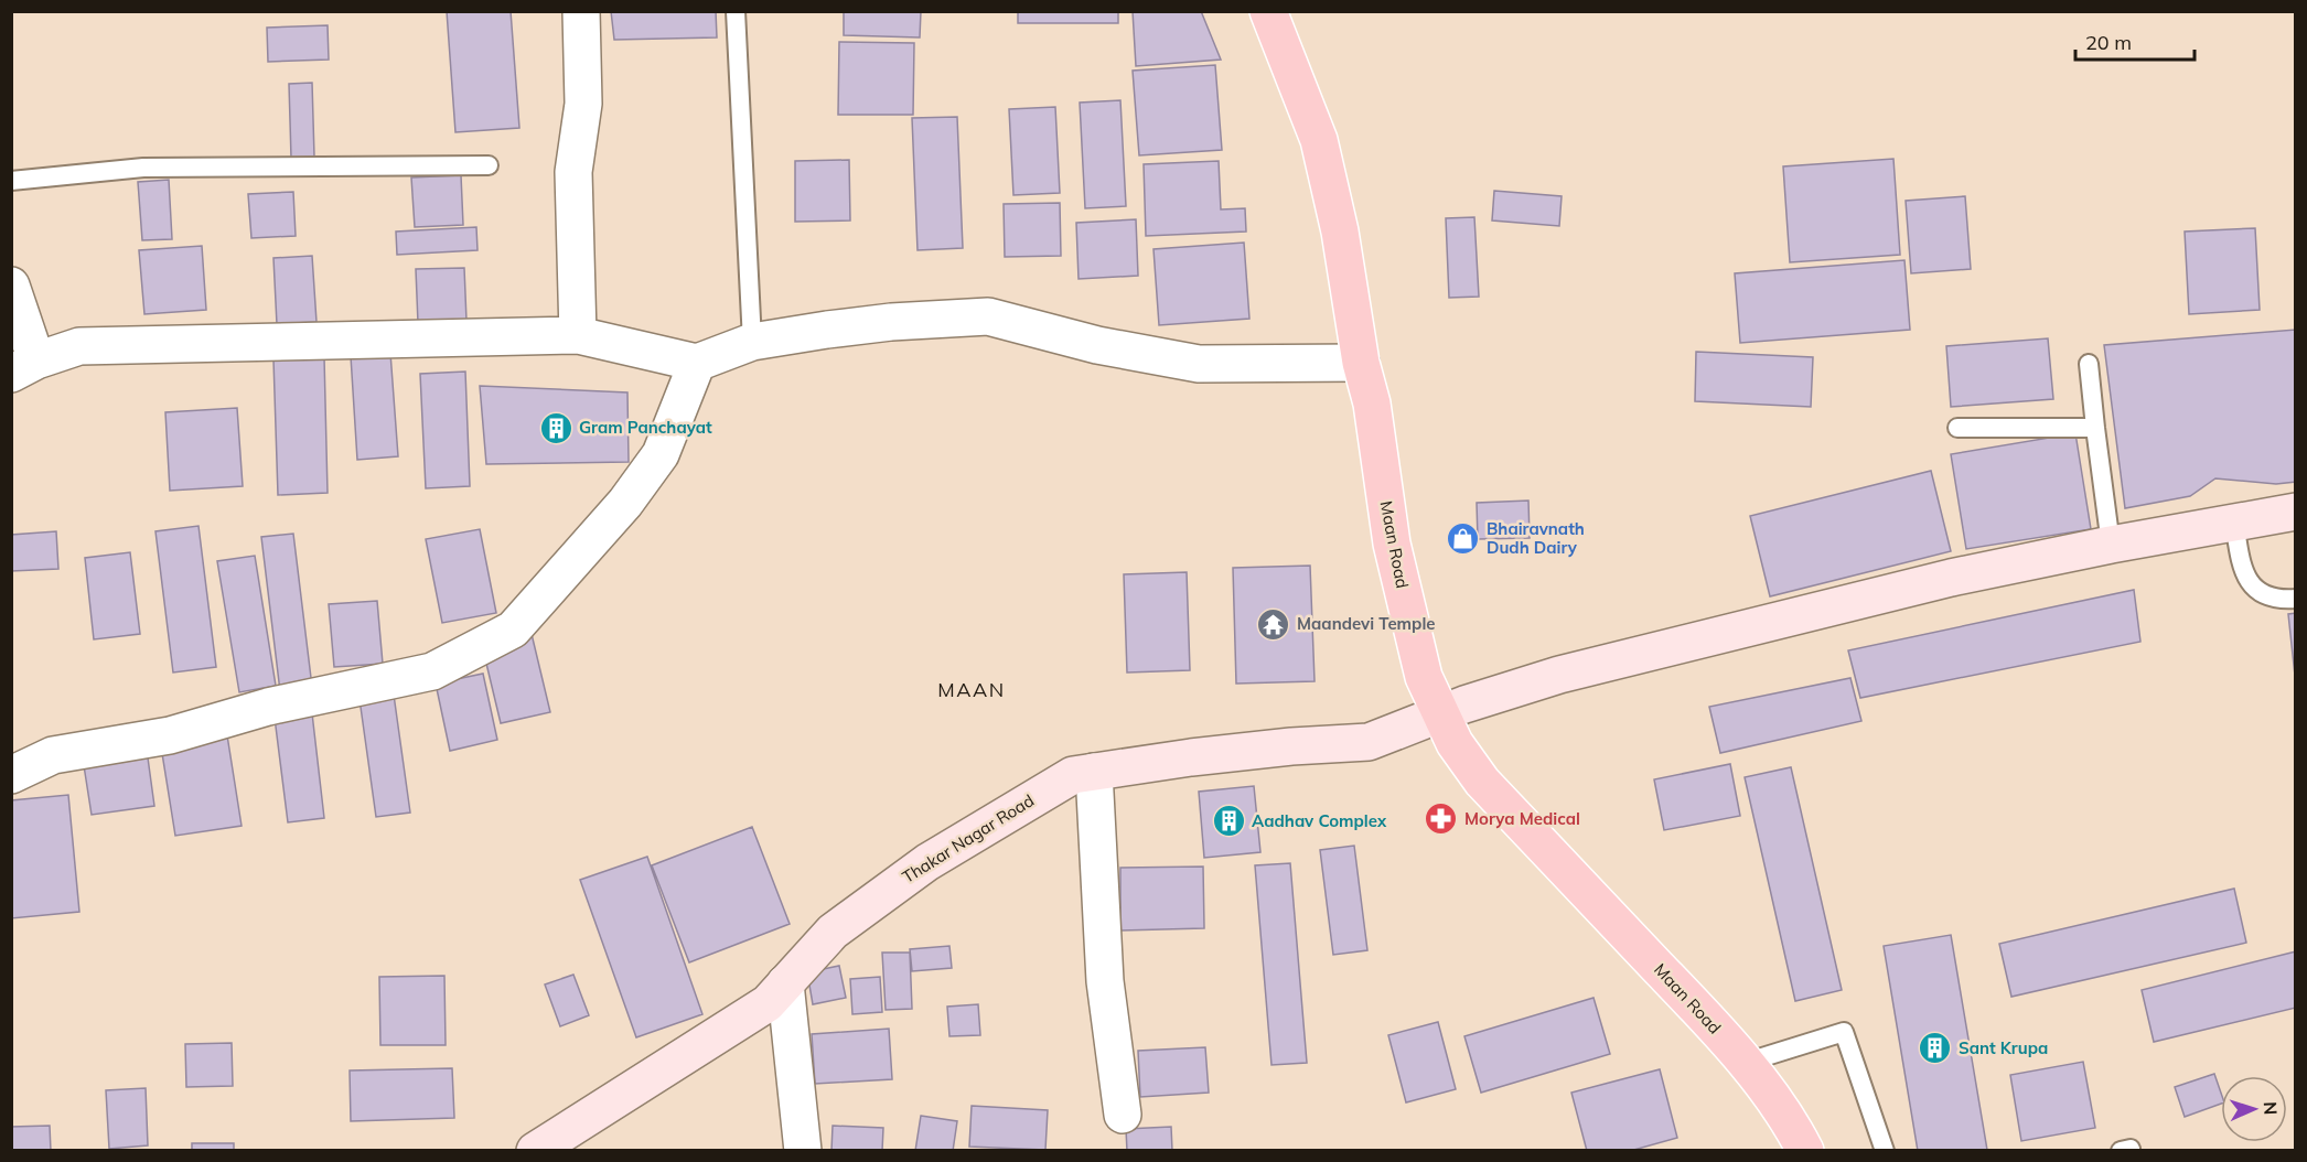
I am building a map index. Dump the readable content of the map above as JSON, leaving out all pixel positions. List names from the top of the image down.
{
  "streets": {
    "main road": ["Maan Road"],
    "street": ["Thakar Nagar Road"]
  },
  "crossings": [
    ["Maan Road", "Thakar Nagar Road"]
  ],
  "districts": ["MAAN"],
  "places": {
    "building": ["Gram Panchayat", "Aadhav Complex", "Sant Krupa"],
    "shop": ["Bhairavnath Dudh Dairy"],
    "temple": ["Maandevi Temple"],
    "pharmacy": ["Morya Medical"]
  },
  "scale_bar": "20 m",
  "north": "right"
}
